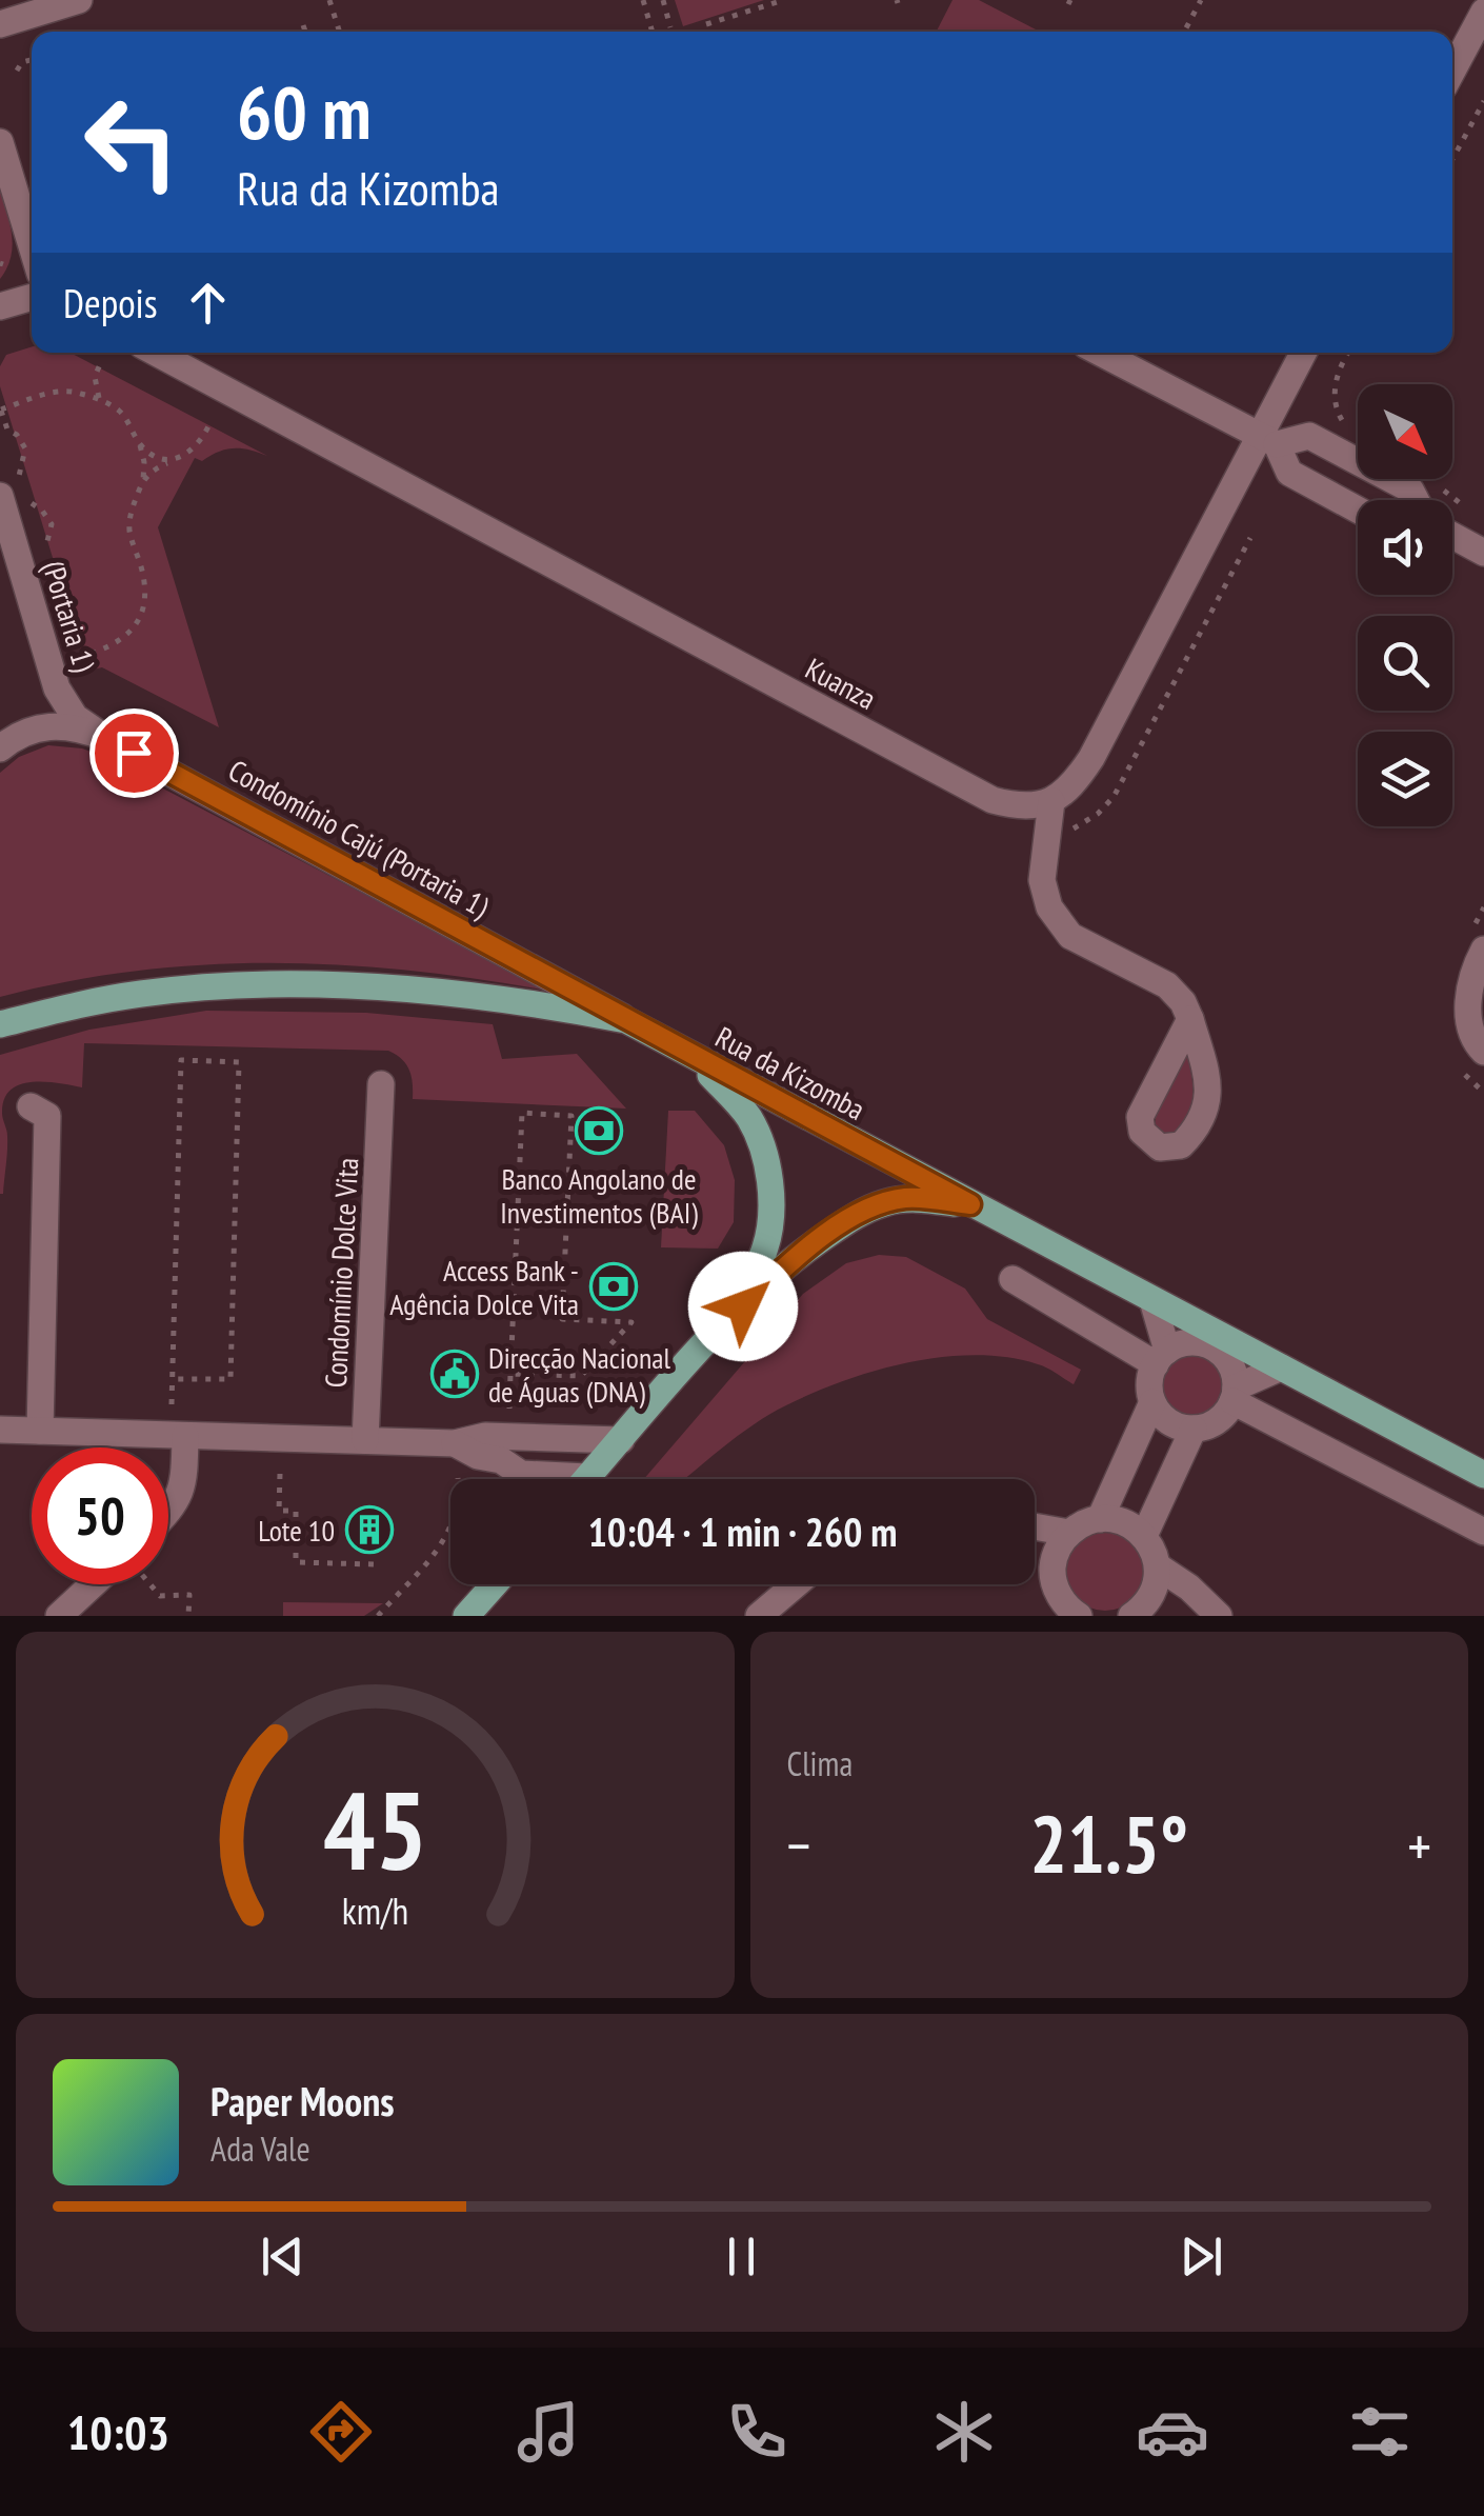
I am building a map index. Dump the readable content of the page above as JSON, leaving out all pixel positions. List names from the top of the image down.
{
  "streets": {
    "main road": ["Rua da Kizomba"],
    "street": [
      "(Portaria 1)",
      "Kuanza",
      "Condomínio Cajú (Portaria 1)",
      "Condomínio Dolce Vita"
    ]
  },
  "crossings": [
    ["(Portaria 1)", "Condomínio Cajú (Portaria 1)"],
    ["Condomínio Cajú (Portaria 1)", "Rua da Kizomba"]
  ],
  "places": {
    "bank": ["Banco Angolano de Investimentos (BAI)", "Access Bank - Agência Dolce Vita"],
    "public building": ["Direcção Nacional de Águas (DNA)"],
    "building": ["Lote 10"]
  },
  "north": "bottom right",
  "page": {
    "turn": ["60 m", "Rua da Kizomba"],
    "then": "Depois",
    "limit": "50",
    "trip": "10:04 · 1 min · 260 m",
    "tile": "Clima",
    "heat": ["−", "21.5°", "+"],
    "song": ["Paper Moons", "Ada Vale"],
    "tabs": "10:03",
    "gauge": ["45", "km/h"]
  }
}
